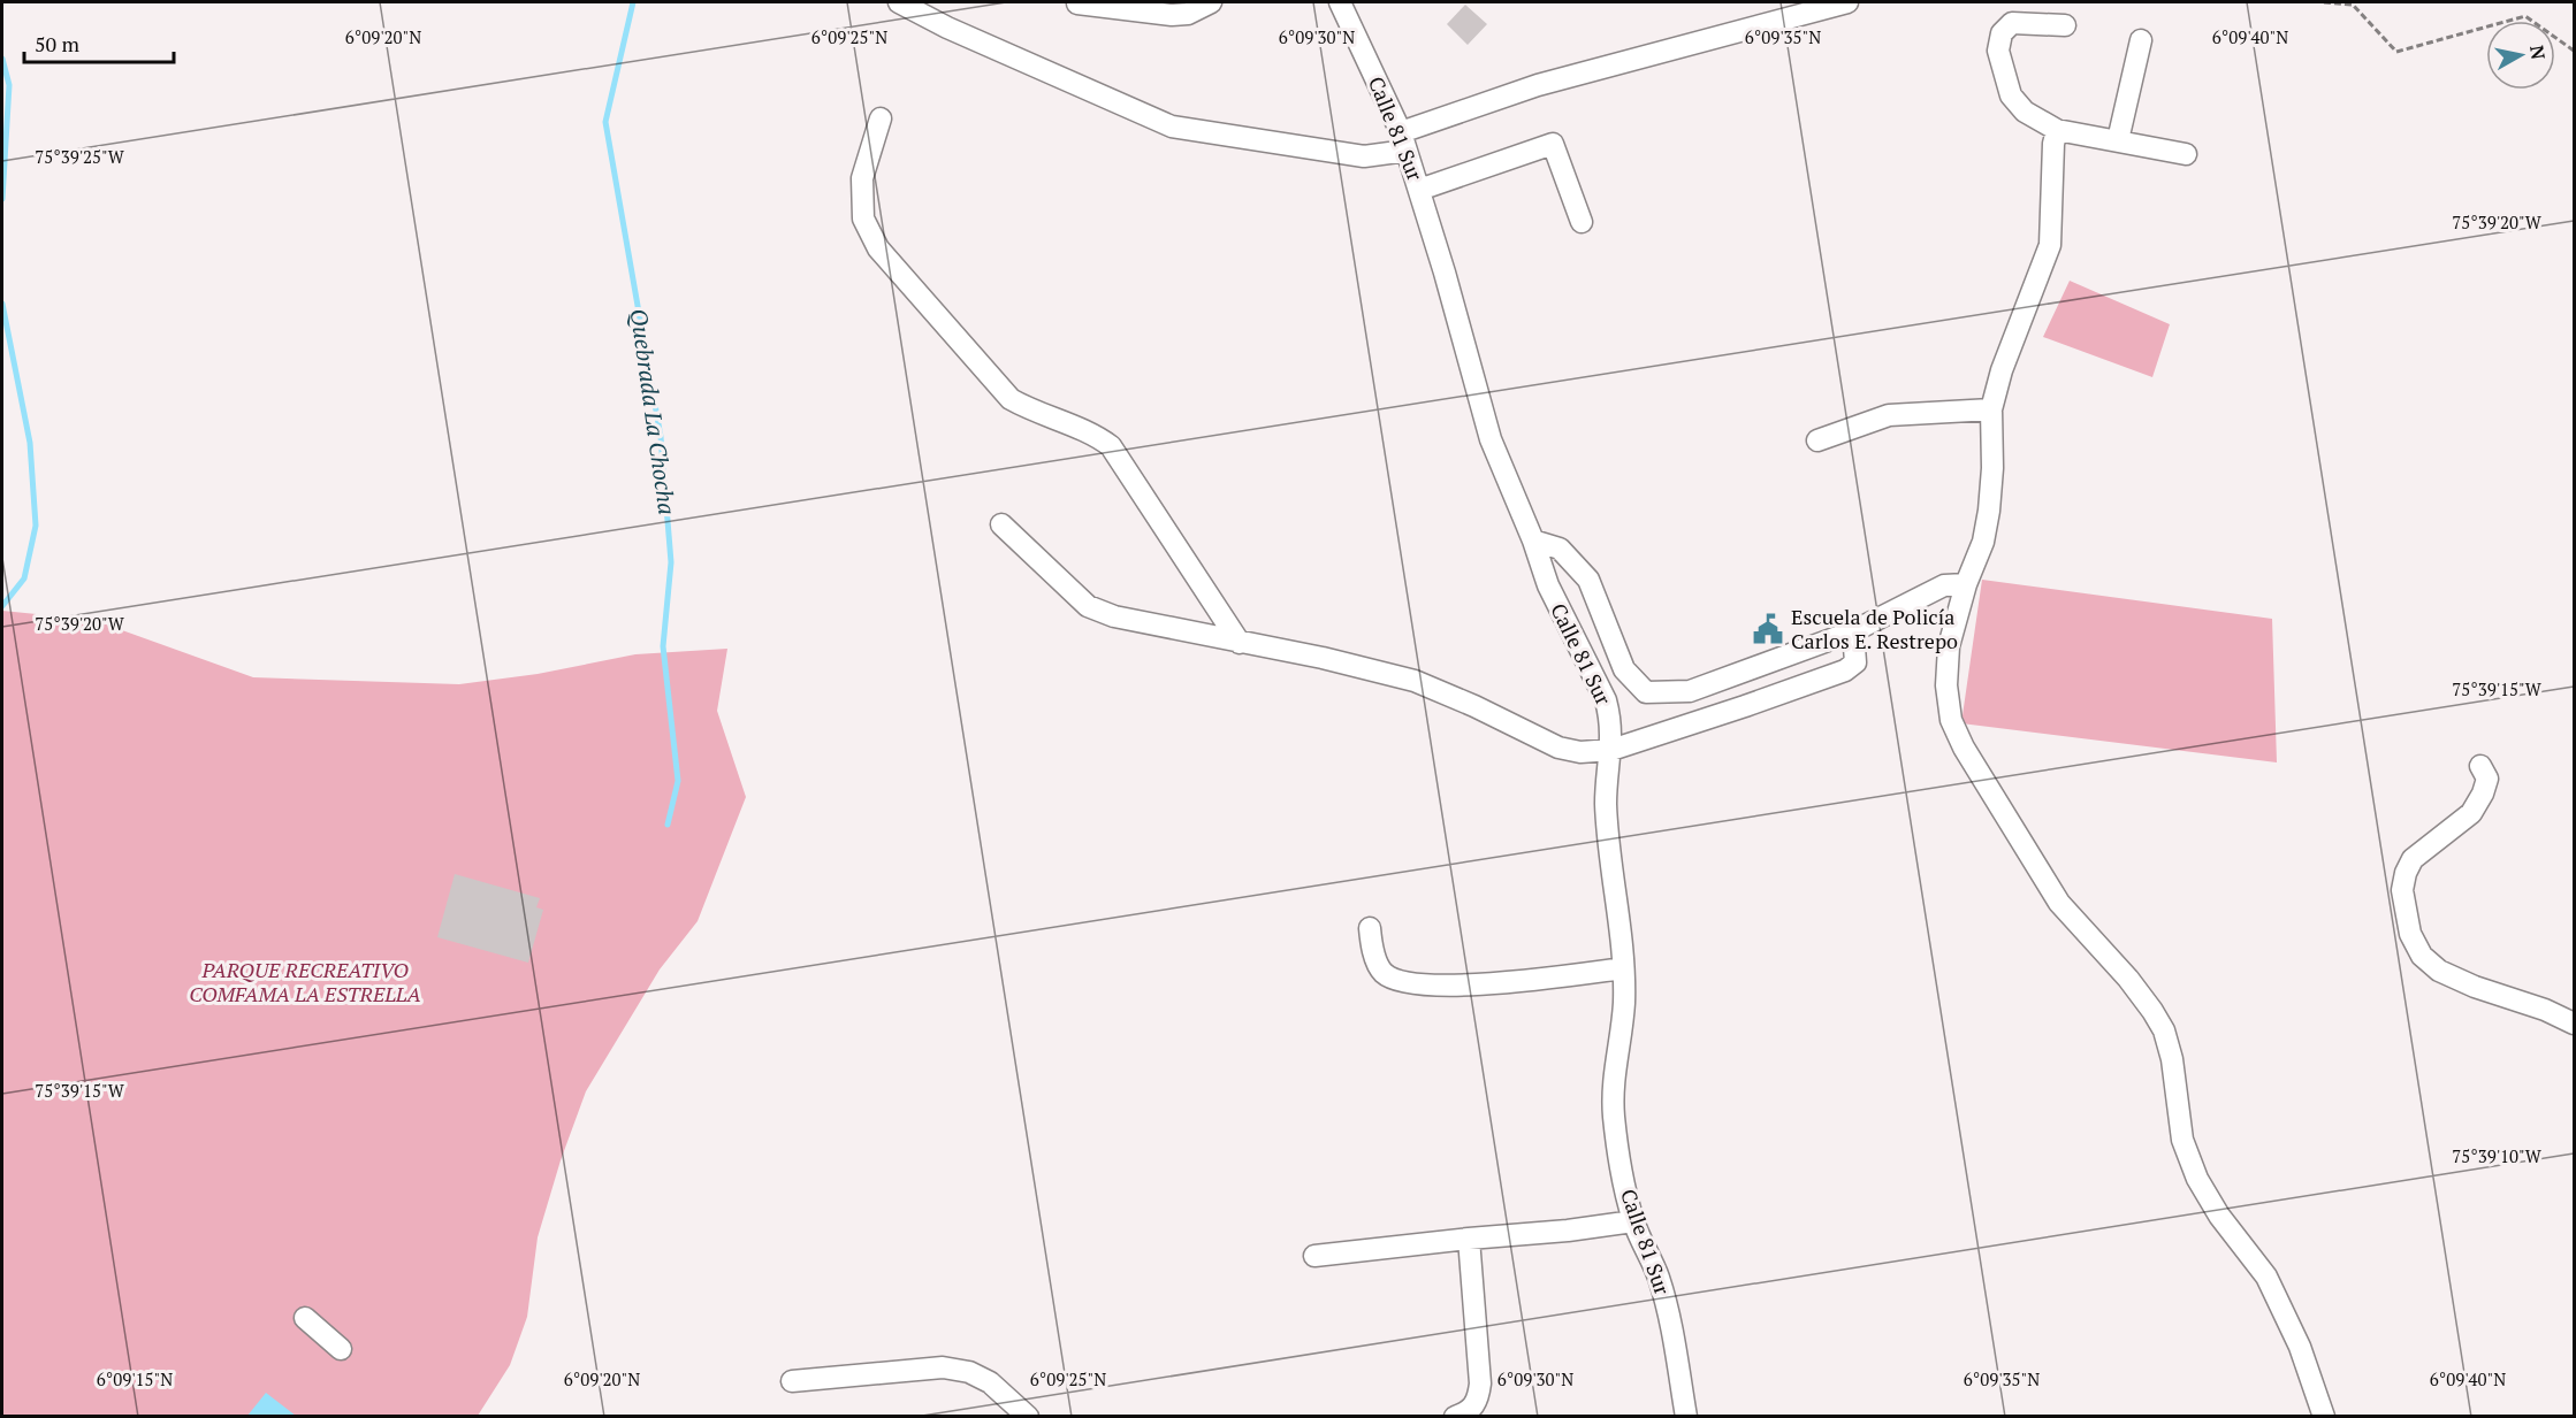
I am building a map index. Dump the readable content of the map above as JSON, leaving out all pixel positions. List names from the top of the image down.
{
  "streets": {
    "street": ["Calle 81 Sur"]
  },
  "water": ["Quebrada La Chocha"],
  "parks": ["PARQUE RECREATIVO COMFAMA LA ESTRELLA"],
  "places": {
    "public building": ["Escuela de Policía Carlos E. Restrepo"]
  },
  "scale_bar": "50 m",
  "north": "right",
  "coordinates": [
    "6°09'20\"N",
    "6°09'25\"N",
    "6°09'30\"N",
    "6°09'35\"N",
    "6°09'40\"N",
    "75°39'25\"W",
    "75°39'20\"W",
    "75°39'15\"W",
    "75°39'10\"W",
    "6°09'15\"N"
  ]
}
